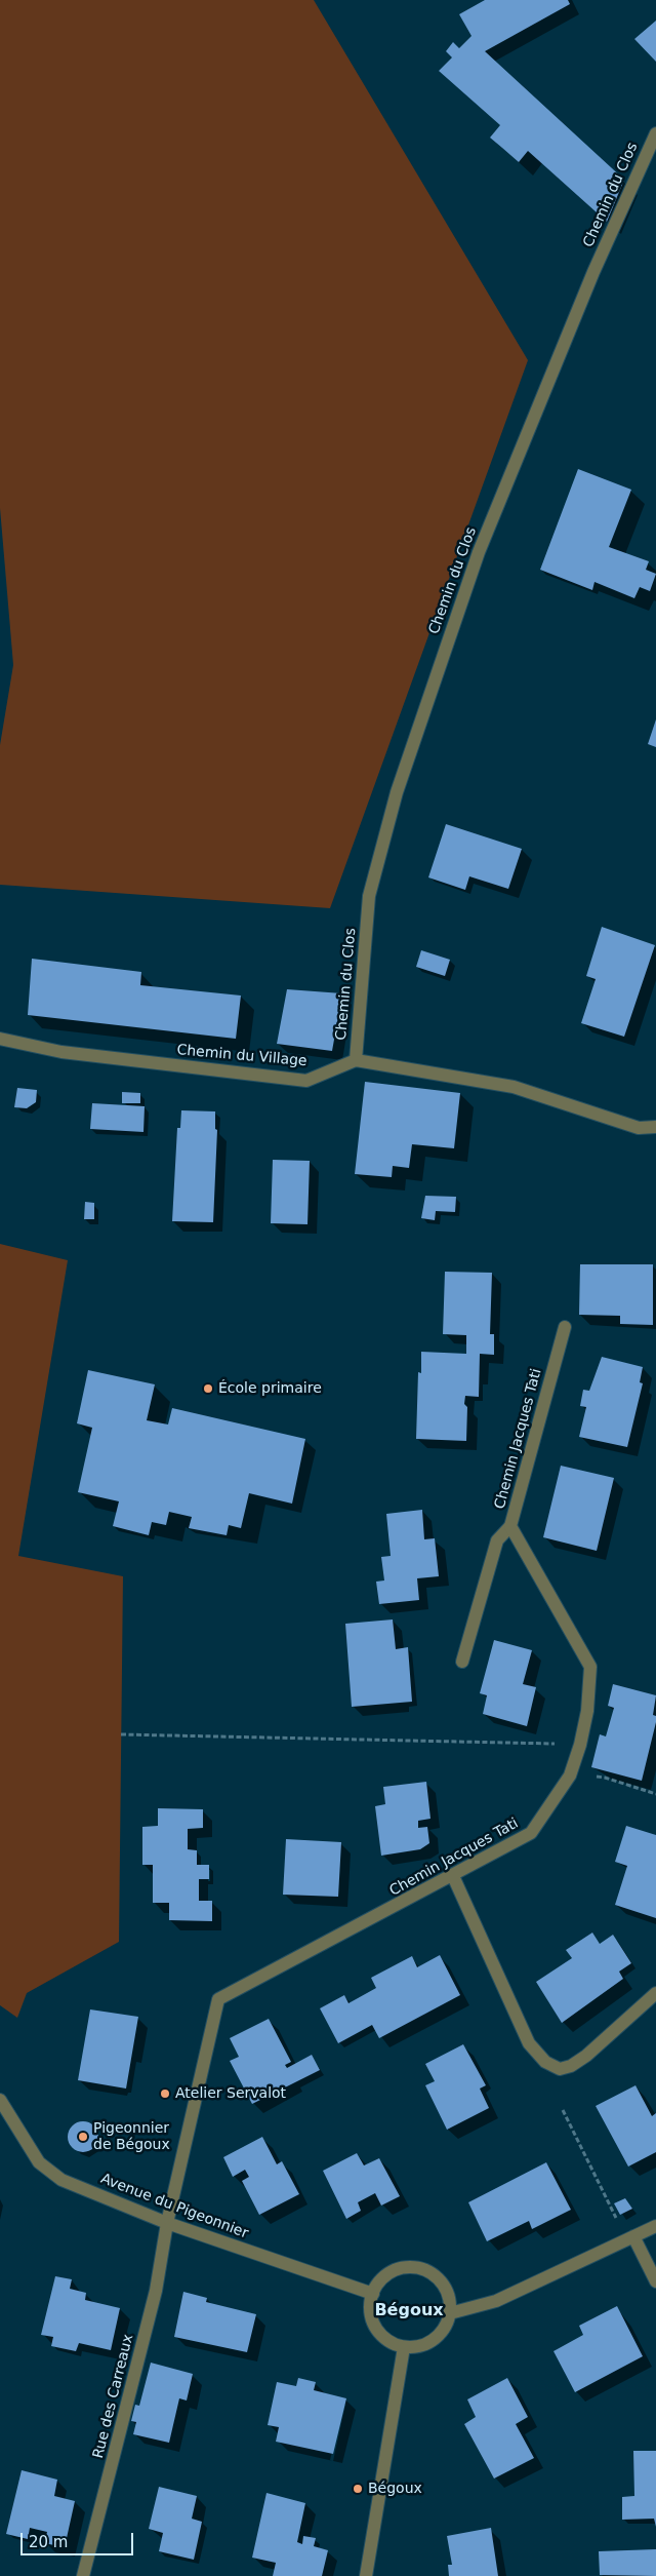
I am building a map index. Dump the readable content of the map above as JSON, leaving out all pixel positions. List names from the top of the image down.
{
  "streets": {
    "street": [
      "Chemin du Clos",
      "Chemin du Village",
      "Chemin Jacques Tati",
      "Avenue du Pigeonnier",
      "Rue des Carreaux"
    ]
  },
  "crossings": [
    ["Chemin du Clos", "Chemin du Village"],
    ["Chemin Jacques Tati", "Avenue du Pigeonnier"],
    ["Chemin Jacques Tati", "Rue des Carreaux"],
    ["Avenue du Pigeonnier", "Rue des Carreaux"]
  ],
  "districts": ["Bégoux"],
  "places": [
    "École primaire",
    "Atelier Servalot",
    "Pigeonnier de Bégoux",
    "Bégoux"
  ],
  "scale_bar": "20 m"
}
